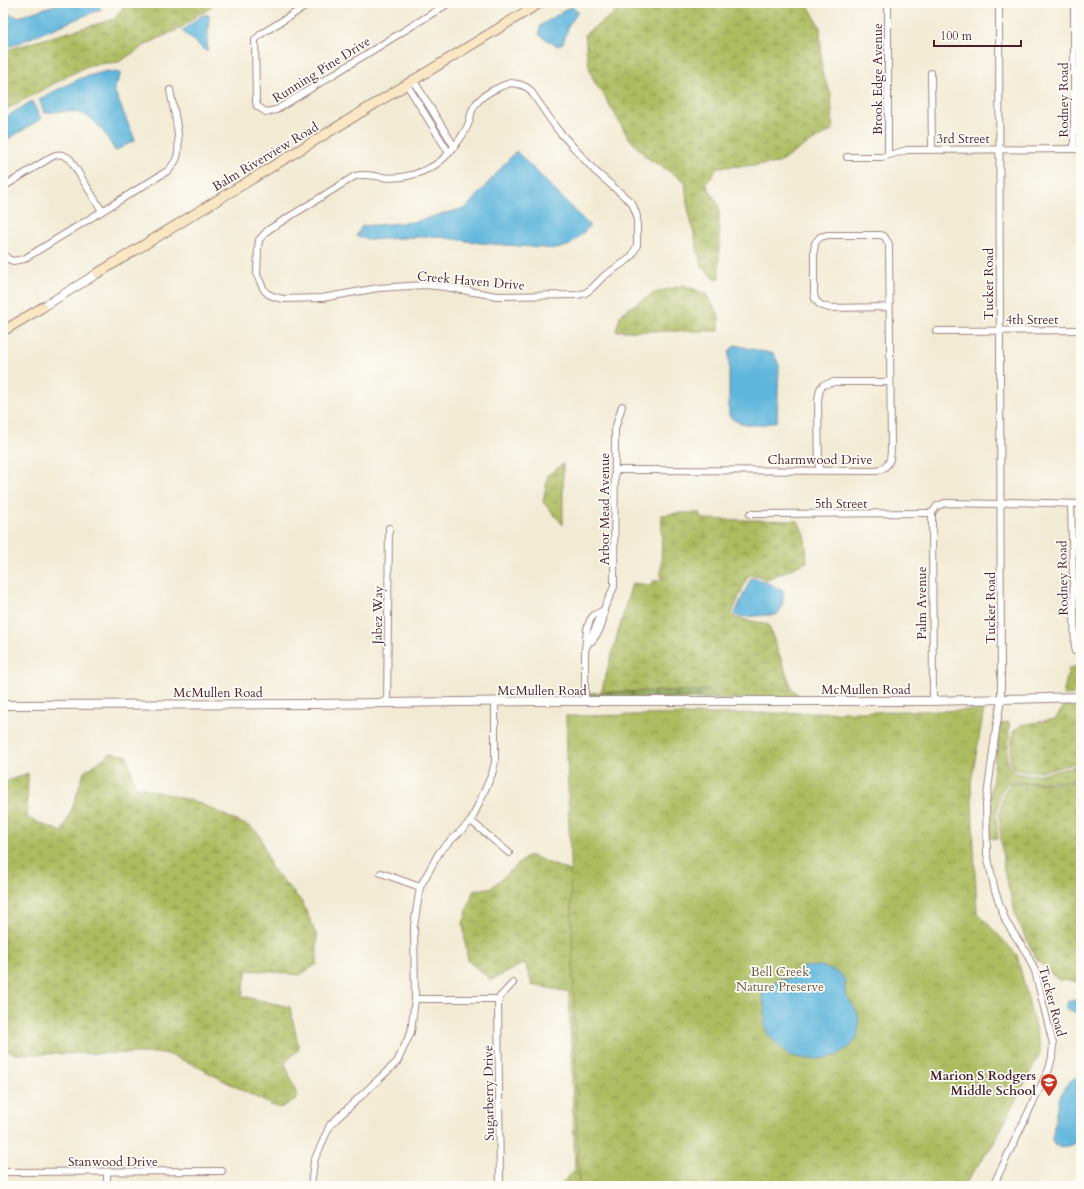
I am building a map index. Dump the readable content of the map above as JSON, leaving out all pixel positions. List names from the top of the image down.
{
  "streets": {
    "main road": ["Balm Riverview Road"],
    "street": [
      "Running Pine Drive",
      "Brook Edge Avenue",
      "Rodney Road",
      "3rd Street",
      "Creek Haven Drive",
      "Tucker Road",
      "4th Street",
      "Charmwood Drive",
      "5th Street",
      "Arbor Mead Avenue",
      "Palm Avenue",
      "Jabez Way",
      "McMullen Road",
      "Sugarberry Drive",
      "Stanwood Drive"
    ]
  },
  "crossings": [
    ["Brook Edge Avenue", "3rd Street"],
    ["Rodney Road", "3rd Street"],
    ["3rd Street", "Tucker Road"],
    ["Tucker Road", "4th Street"],
    ["Tucker Road", "McMullen Road"],
    ["Charmwood Drive", "Arbor Mead Avenue"],
    ["5th Street", "Palm Avenue"],
    ["Arbor Mead Avenue", "McMullen Road"],
    ["Palm Avenue", "McMullen Road"],
    ["Jabez Way", "McMullen Road"]
  ],
  "parks": ["Bell Creek Nature Preserve"],
  "places": {
    "school or university": ["Marion S Rodgers Middle School"]
  },
  "scale_bar": "100 m"
}
